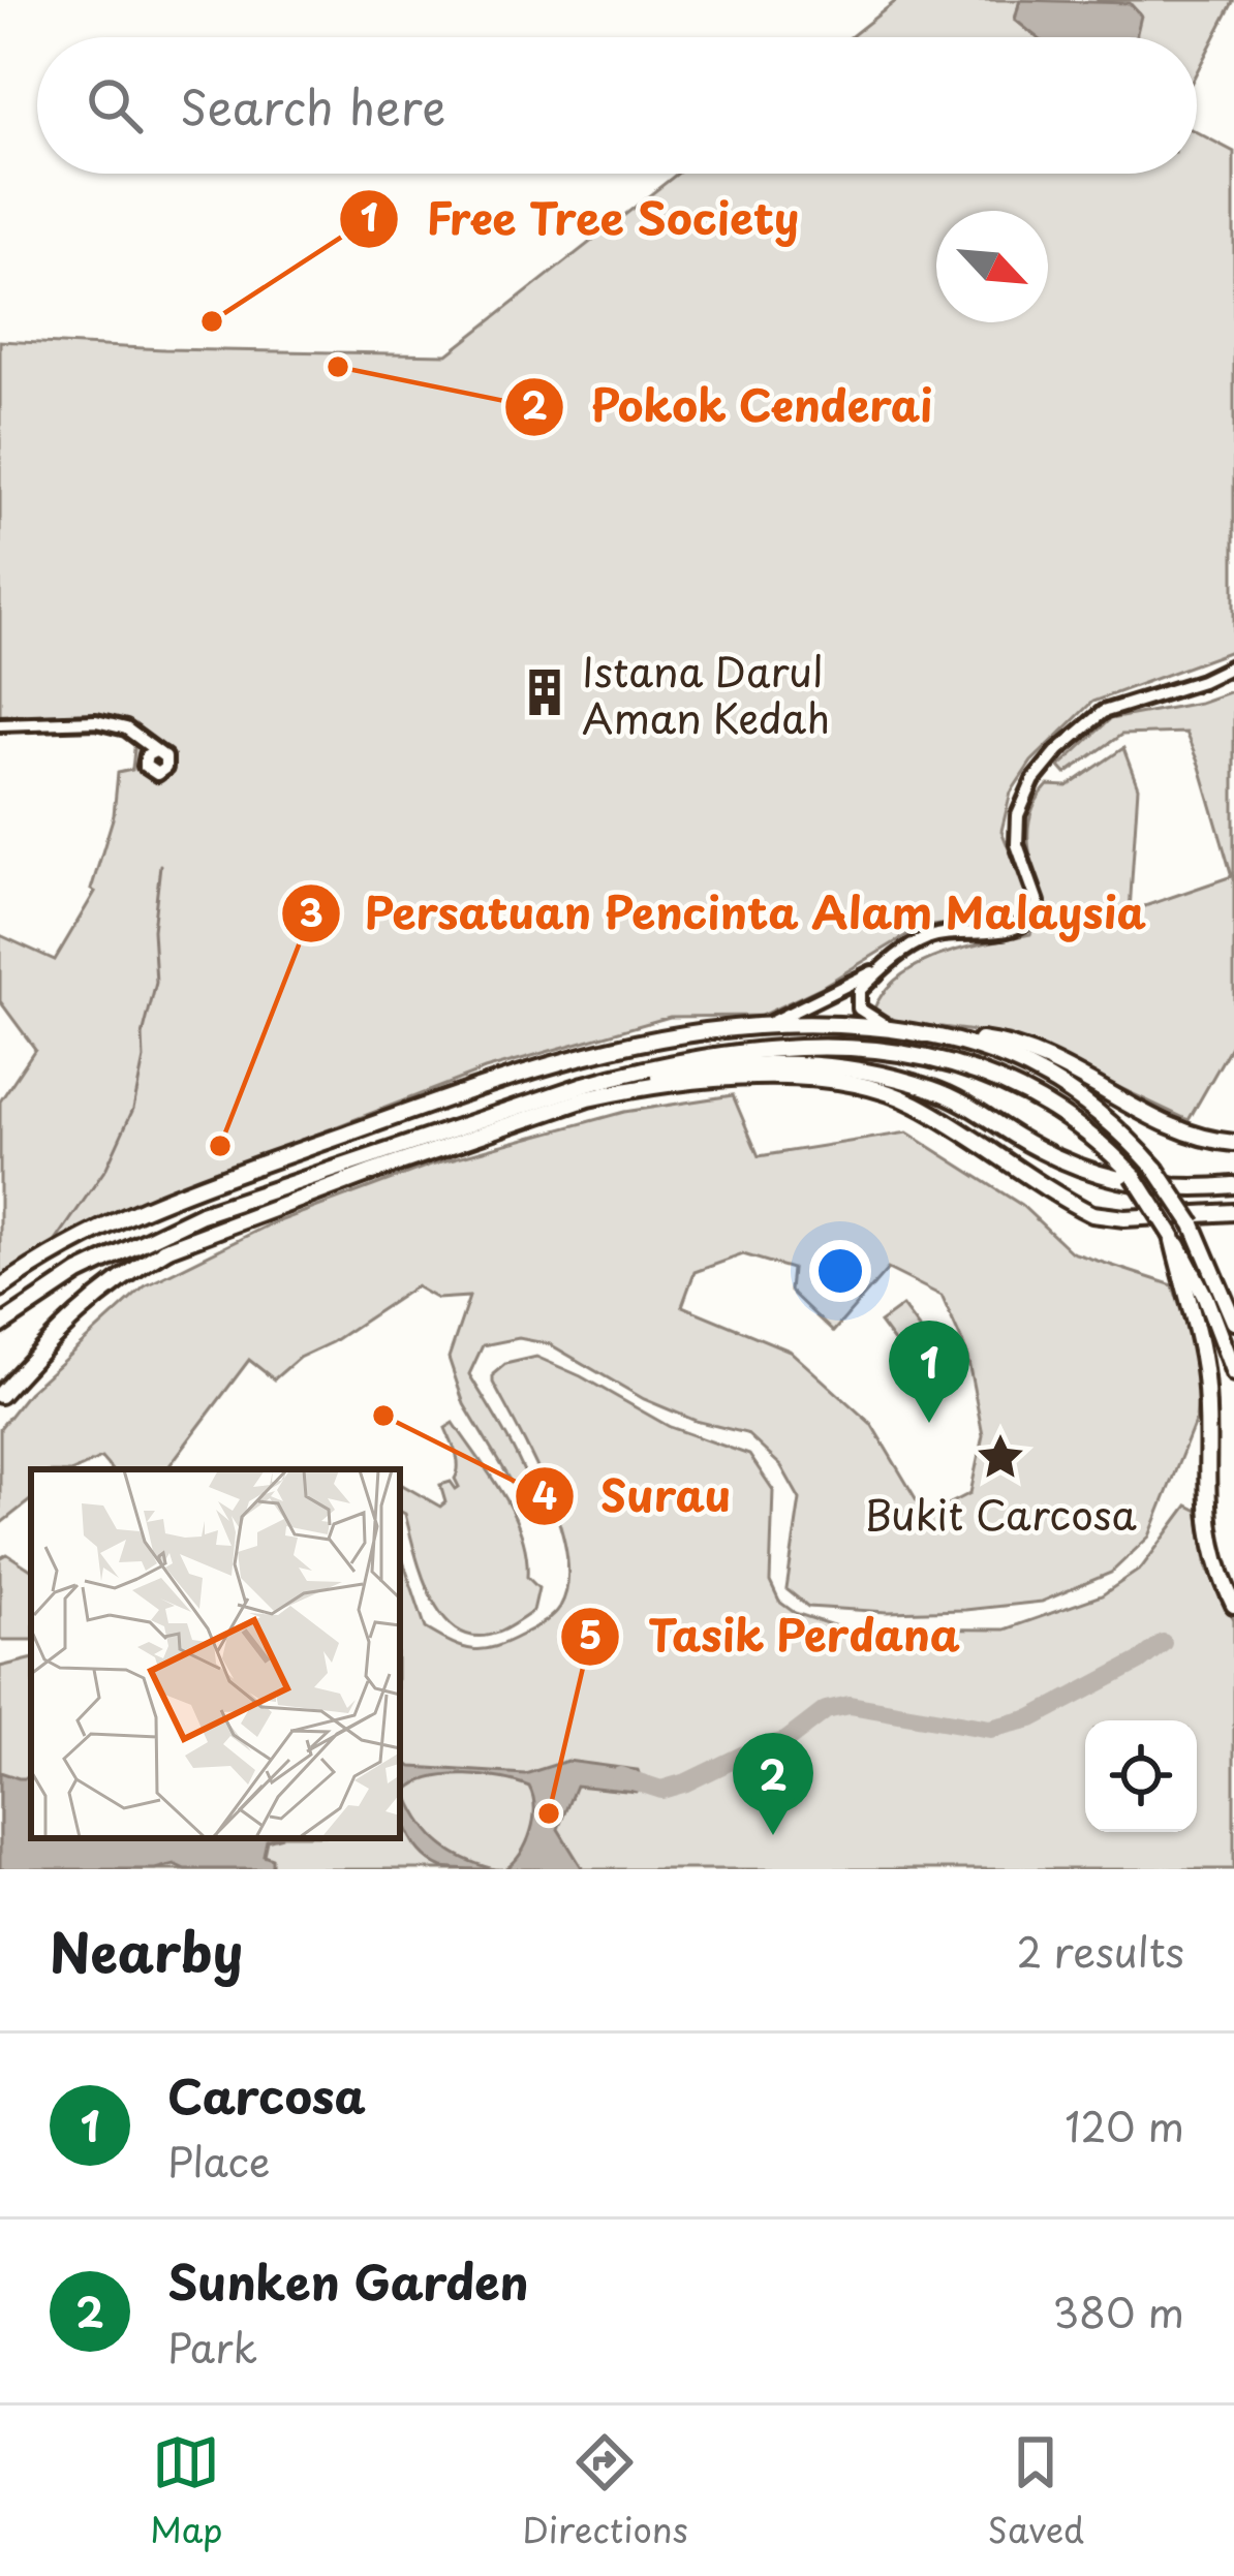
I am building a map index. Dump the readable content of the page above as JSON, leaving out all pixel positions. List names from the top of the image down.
{
  "places": {
    "other": [
      "Free Tree Society",
      "Pokok Cenderai",
      "Persatuan Pencinta Alam Malaysia",
      "Surau",
      "Tasik Perdana"
    ],
    "building": ["Istana Darul Aman Kedah"],
    "place": ["Bukit Carcosa"]
  },
  "north": "bottom right",
  "page": {
    "search": "Search here",
    "pins": ["1", "2"],
    "heading": ["Nearby", "2 results"],
    "list": [
      {
        "mark": "1",
        "name": "Carcosa",
        "note": "Place",
        "value": "120 m"
      },
      {
        "mark": "2",
        "name": "Sunken Garden",
        "note": "Park",
        "value": "380 m"
      }
    ],
    "nav": ["Map", "Directions", "Saved"]
  }
}
